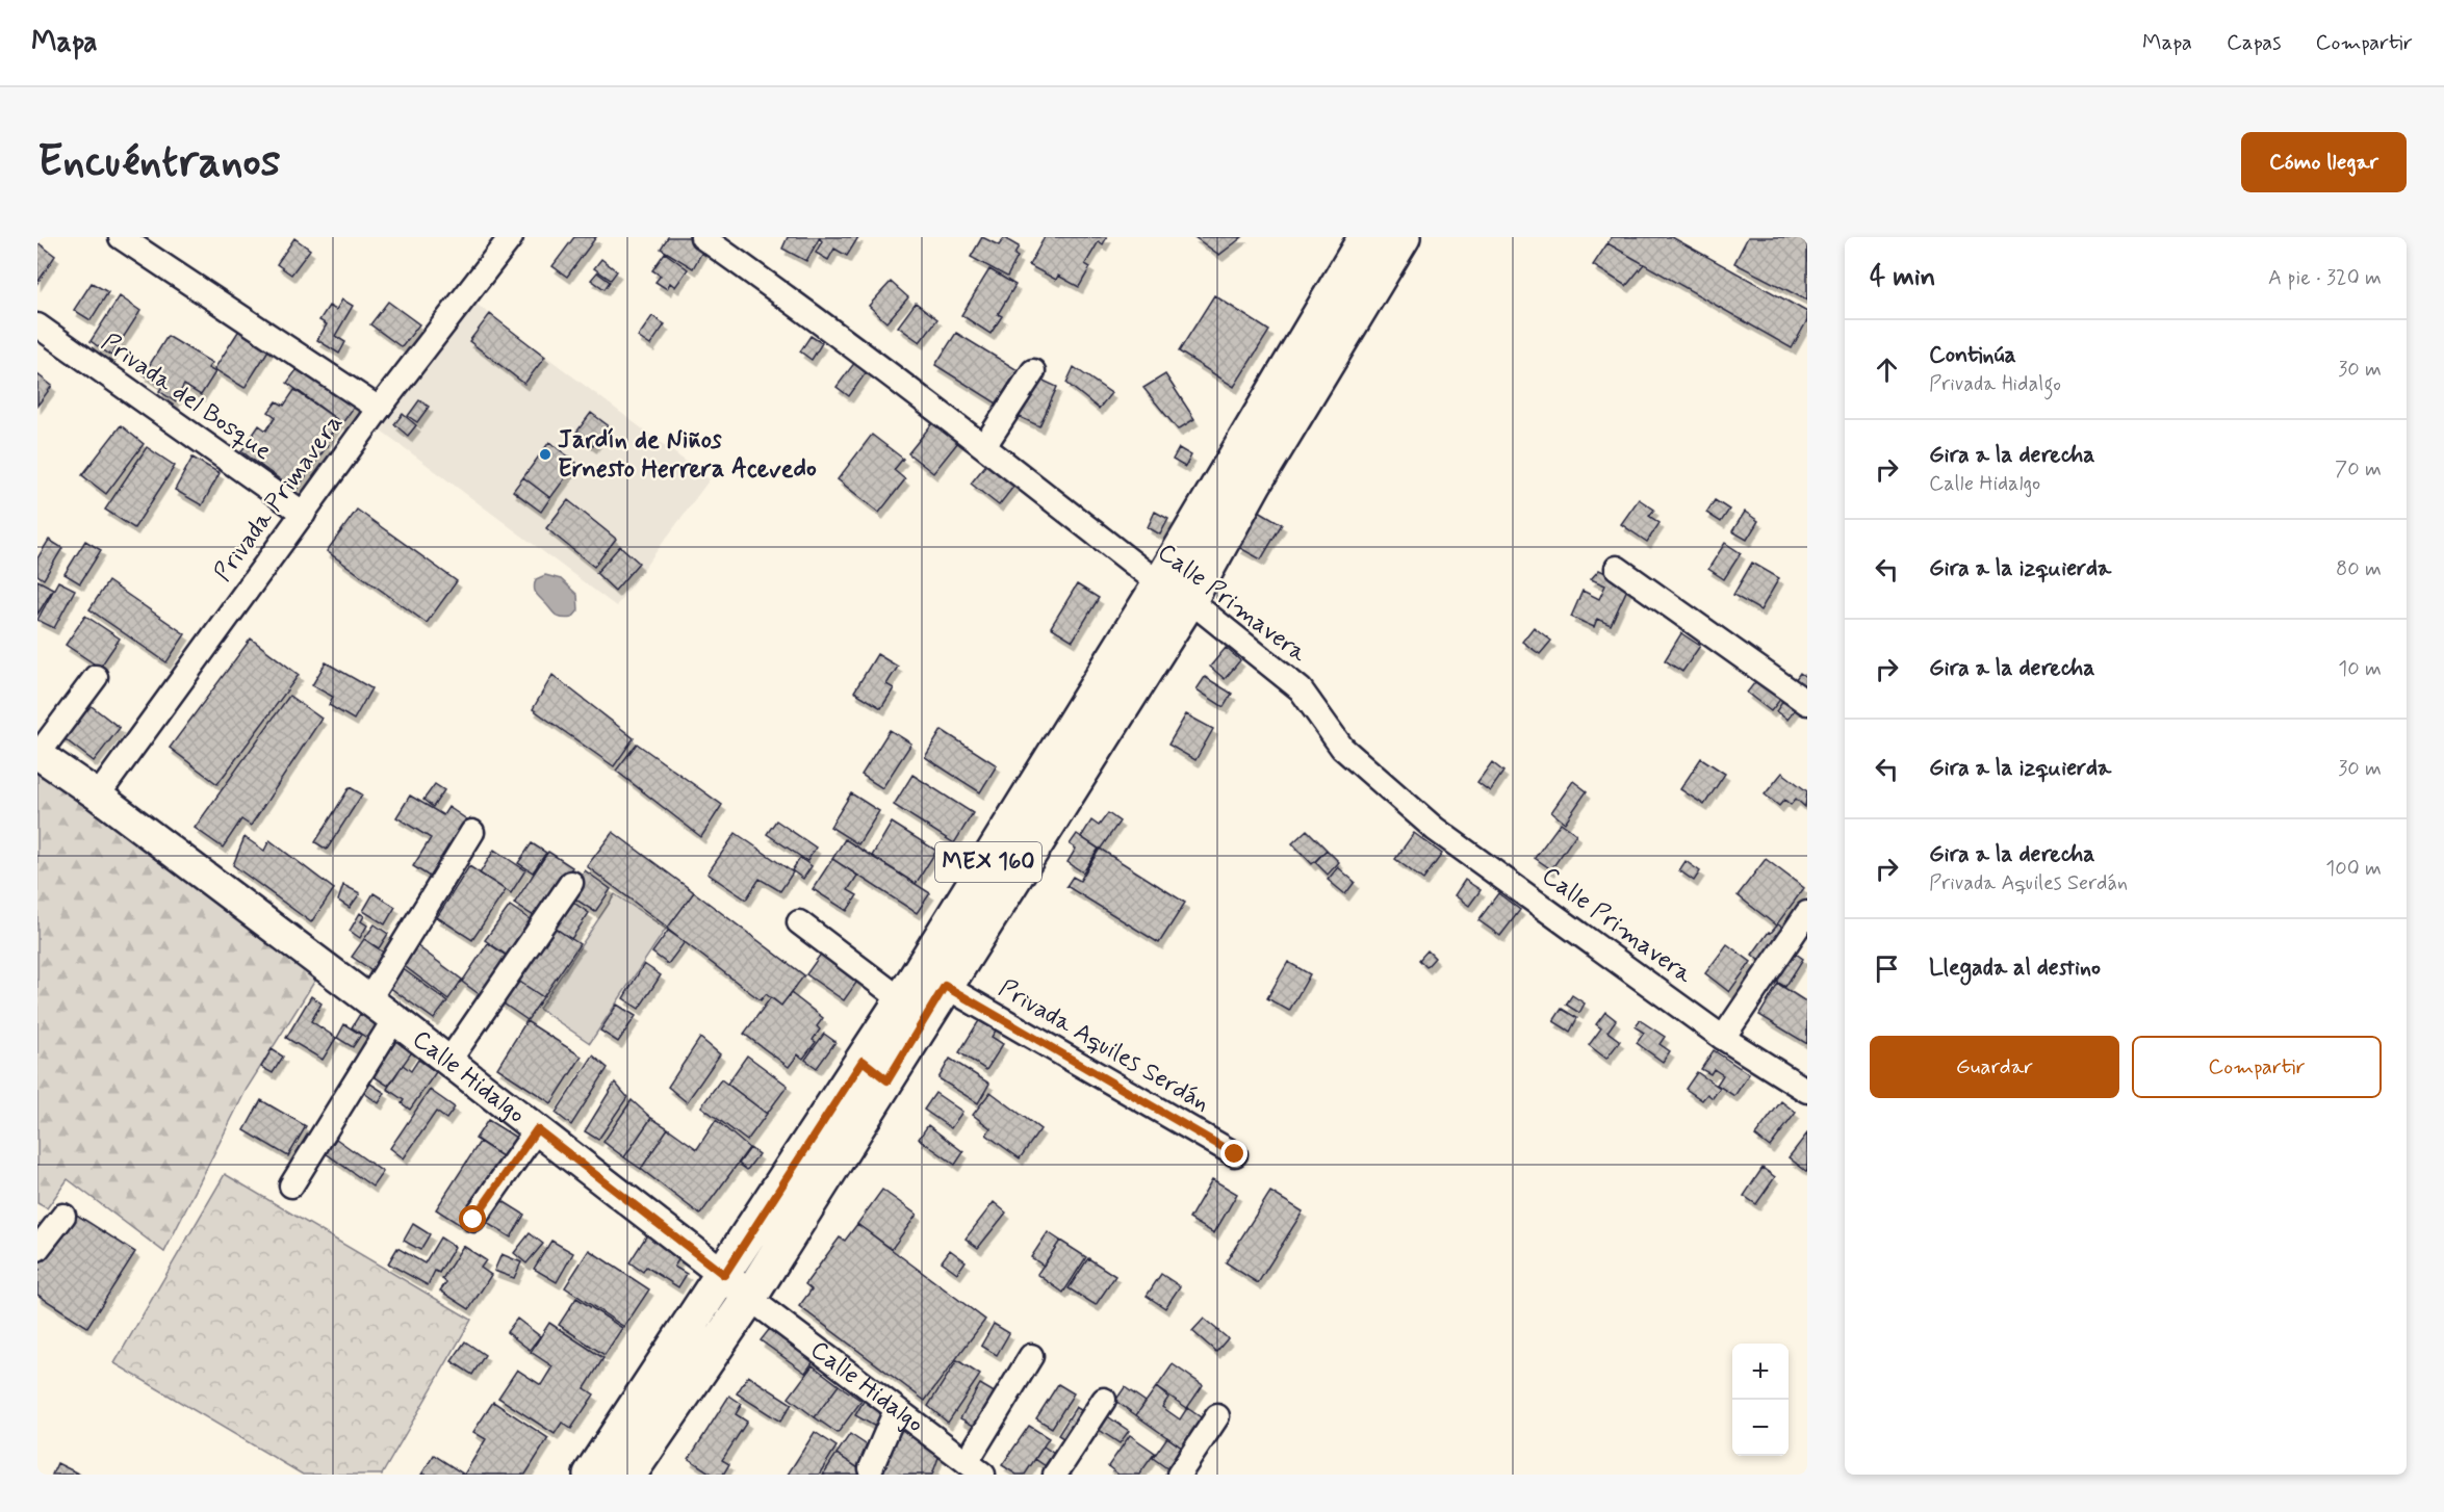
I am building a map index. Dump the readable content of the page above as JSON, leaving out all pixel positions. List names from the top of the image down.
{
  "streets": {
    "main road": ["MEX 160"],
    "street": [
      "Privada del Bosque",
      "Privada Primavera",
      "Calle Primavera",
      "Privada Aquiles Serdán",
      "Calle Hidalgo"
    ]
  },
  "crossings": [
    ["Privada del Bosque", "Privada Primavera"],
    ["Privada Primavera", "Calle Hidalgo"],
    ["Calle Primavera", "MEX 160"],
    ["MEX 160", "Privada Aquiles Serdán"],
    ["MEX 160", "Calle Hidalgo"]
  ],
  "places": ["Jardín de Niños Ernesto Herrera Acevedo"],
  "page": {
    "header": "Mapa",
    "nav": ["Mapa", "Capas", "Compartir"],
    "buttons": [
      "Cómo llegar",
      ["Guardar", "Compartir"]
    ],
    "title": "Encuéntranos",
    "heading": ["4 min", "A pie · 320 m"],
    "list": [
      ["Continúa", "Privada Hidalgo", "30 m"],
      ["Gira a la derecha", "Calle Hidalgo", "70 m"],
      ["Gira a la izquierda", "80 m"],
      ["Gira a la derecha", "10 m"],
      ["Gira a la izquierda", "30 m"],
      ["Gira a la derecha", "Privada Aquiles Serdán", "100 m"],
      "Llegada al destino"
    ],
    "map_buttons": ["+", "−"]
  }
}
